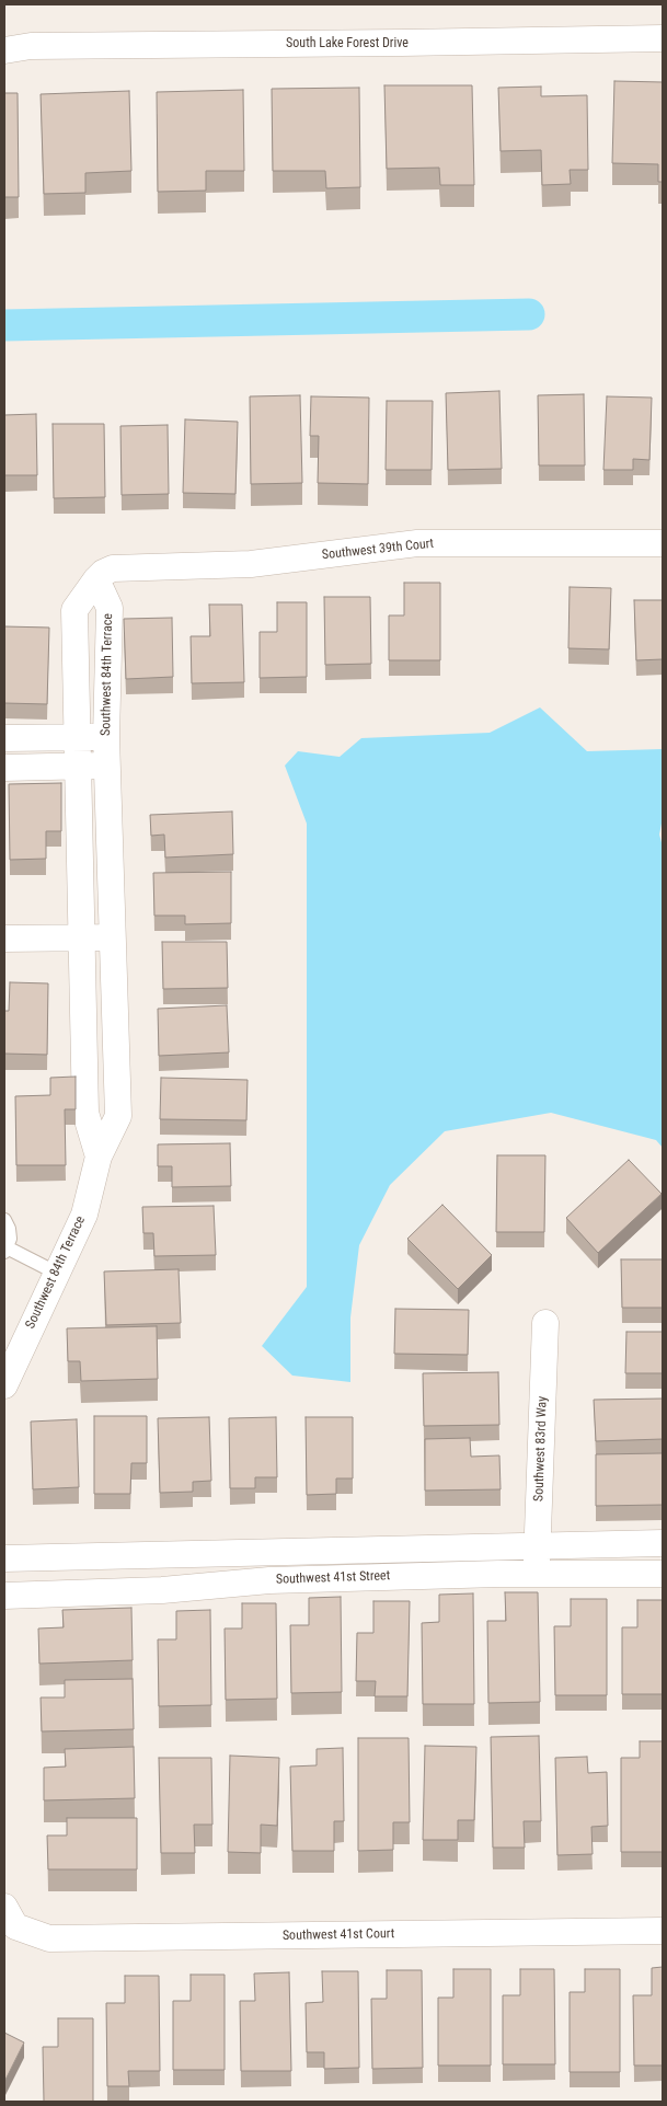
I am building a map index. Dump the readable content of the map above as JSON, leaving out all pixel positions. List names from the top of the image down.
{
  "streets": {
    "street": [
      "South Lake Forest Drive",
      "Southwest 39th Court",
      "Southwest 84th Terrace",
      "Southwest 83rd Way",
      "Southwest 41st Street",
      "Southwest 41st Court"
    ]
  },
  "crossings": [
    ["Southwest 39th Court", "Southwest 84th Terrace"],
    ["Southwest 83rd Way", "Southwest 41st Street"]
  ]
}
